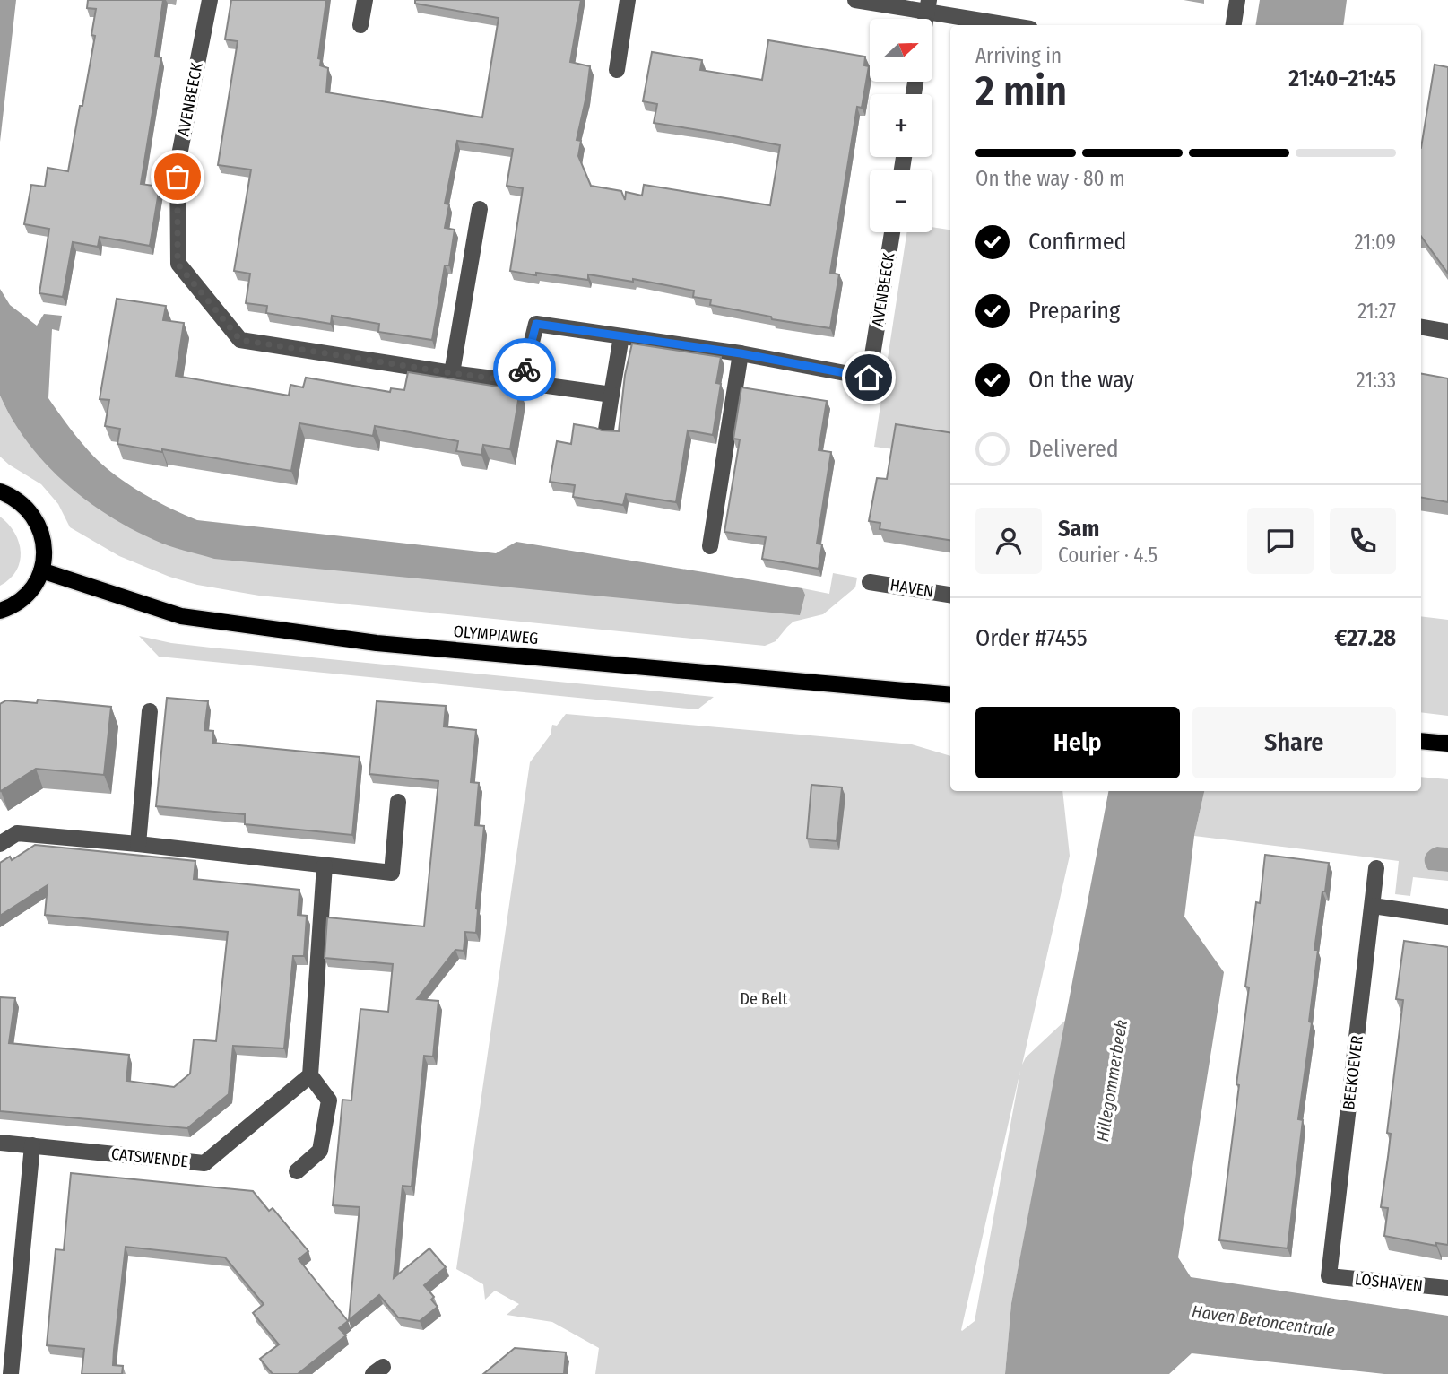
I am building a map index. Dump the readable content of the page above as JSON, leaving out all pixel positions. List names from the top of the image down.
{
  "streets": {
    "main road": ["OLYMPIAWEG"],
    "street": [
      "AVENBEECK",
      "HAVEN",
      "BEEKOEVER",
      "CATSWENDE",
      "LOSHAVEN"
    ]
  },
  "crossings": [
    ["BEEKOEVER", "LOSHAVEN"]
  ],
  "water": ["Hillegommerbeek", "Haven Betoncentrale"],
  "parks": ["De Belt"],
  "north": "right",
  "page": {
    "map_buttons": ["+", "−"],
    "heading": ["2 min", "Arriving in", "21:40–21:45"],
    "panel": [
      "Sam",
      "Courier · 4.5",
      "Order #7455",
      "€27.28"
    ],
    "bar": "On the way · 80 m",
    "list": [
      ["Confirmed", "21:09"],
      ["Preparing", "21:27"],
      ["On the way", "21:33"],
      "Delivered"
    ],
    "buttons": ["Help", "Share"]
  }
}
